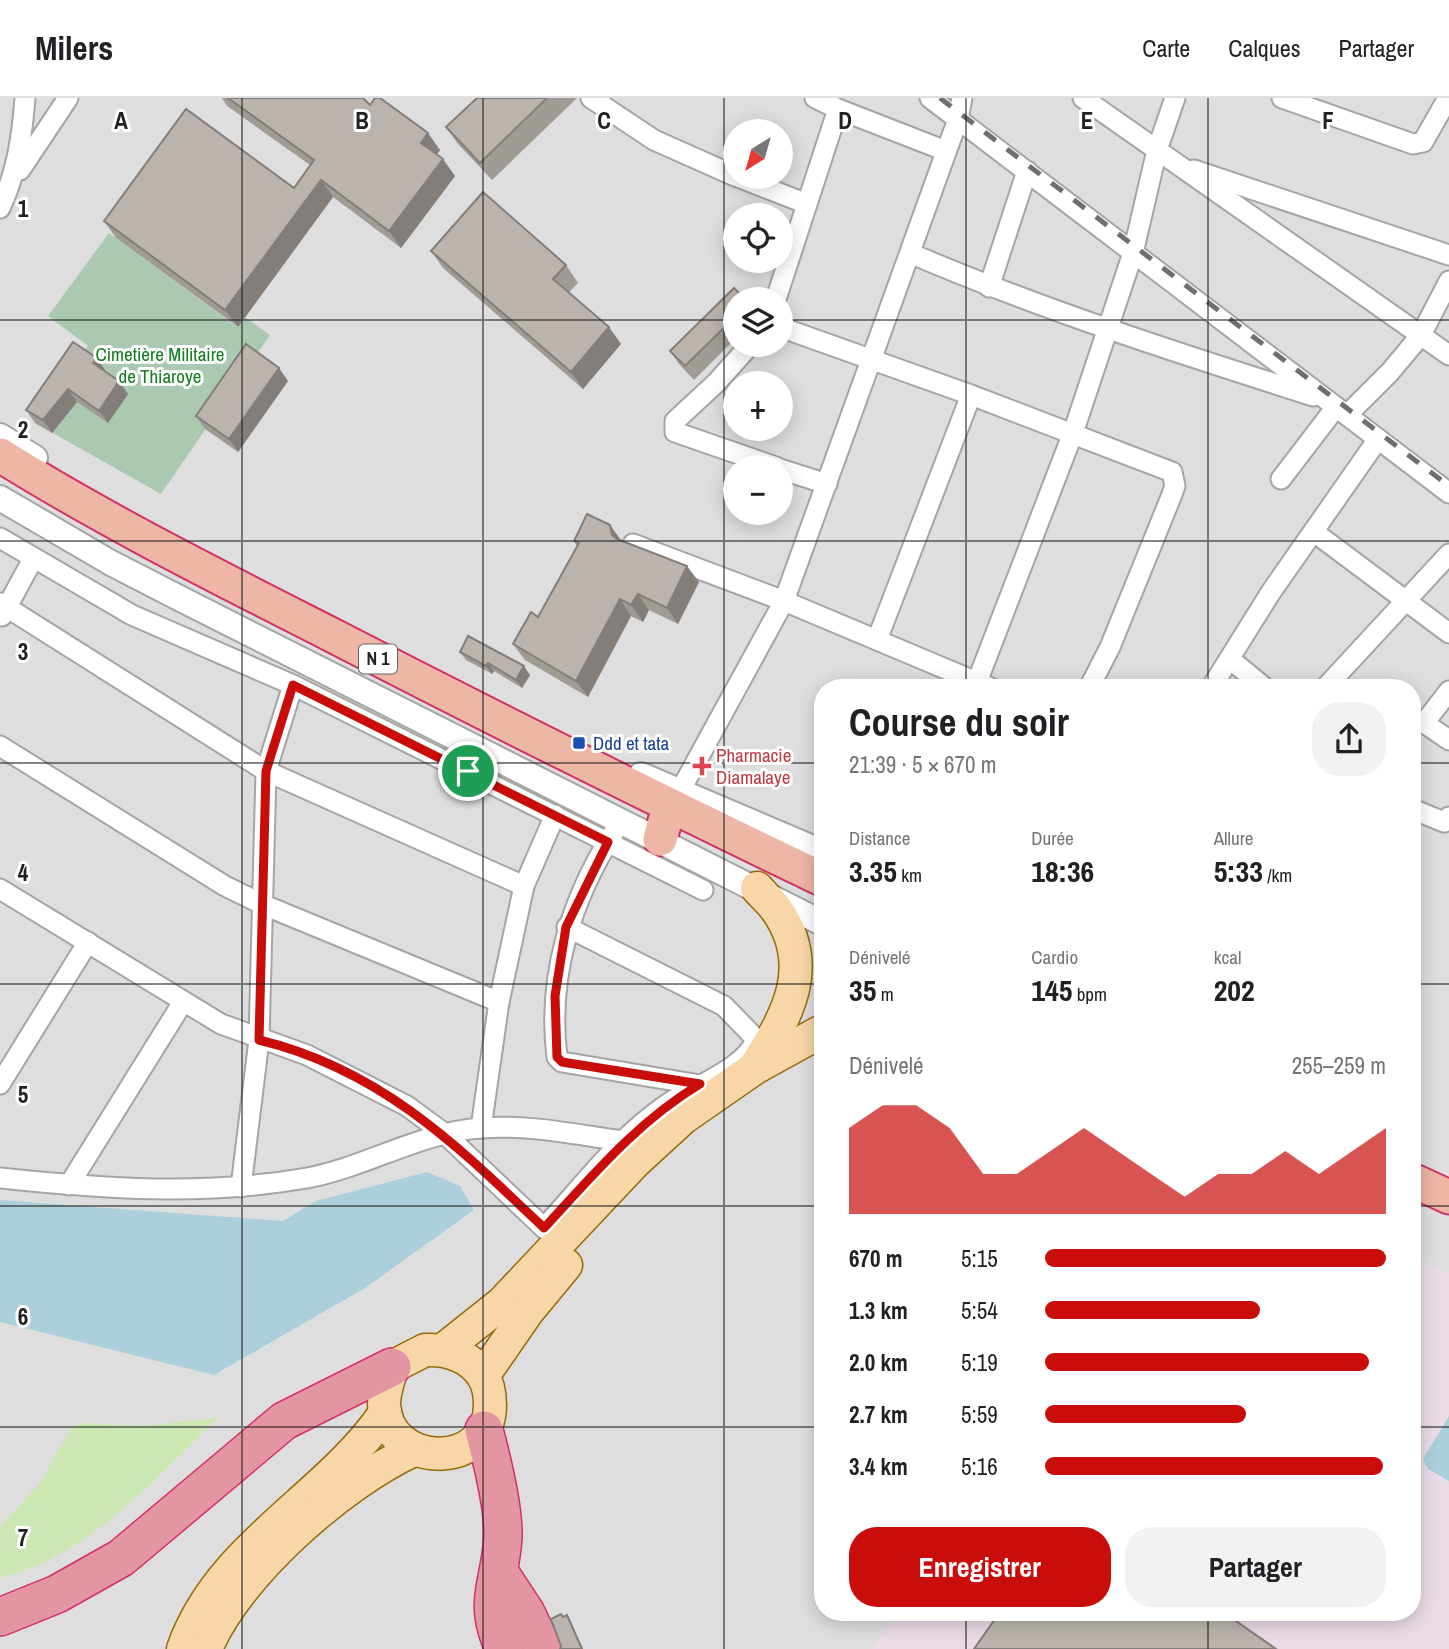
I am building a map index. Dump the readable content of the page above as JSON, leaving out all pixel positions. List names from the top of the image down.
{
  "streets": {
    "highway": ["N 1"]
  },
  "parks": ["Cimetière Militaire de Thiaroye"],
  "places": {
    "transit": ["Ddd et tata"],
    "health": ["Pharmacie Diamalaye"]
  },
  "north": "bottom left",
  "page": {
    "header": "Milers",
    "nav": ["Carte", "Calques", "Partager"],
    "map_buttons": ["+", "−"],
    "heading": ["Course du soir", "21:39 · 5 × 670 m"],
    "stats": [
      ["Distance", "3.35 km"],
      ["Durée", "18:36"],
      ["Allure", "5:33 /km"],
      ["Dénivelé", "35 m"],
      ["Cardio", "145 bpm"],
      ["kcal", "202"]
    ],
    "chart": ["Dénivelé", "255–259 m"],
    "list": [
      {
        "name": "670 m",
        "note": "5:15"
      },
      {
        "name": "1.3 km",
        "note": "5:54"
      },
      {
        "name": "2.0 km",
        "note": "5:19"
      },
      {
        "name": "2.7 km",
        "note": "5:59"
      },
      {
        "name": "3.4 km",
        "note": "5:16"
      }
    ],
    "buttons": ["Enregistrer", "Partager"]
  },
  "grid": {
    "columns": [
      "A",
      "B",
      "C",
      "D",
      "E",
      "F"
    ],
    "rows": [
      "1",
      "2",
      "3",
      "4",
      "5",
      "6",
      "7"
    ]
  }
}
